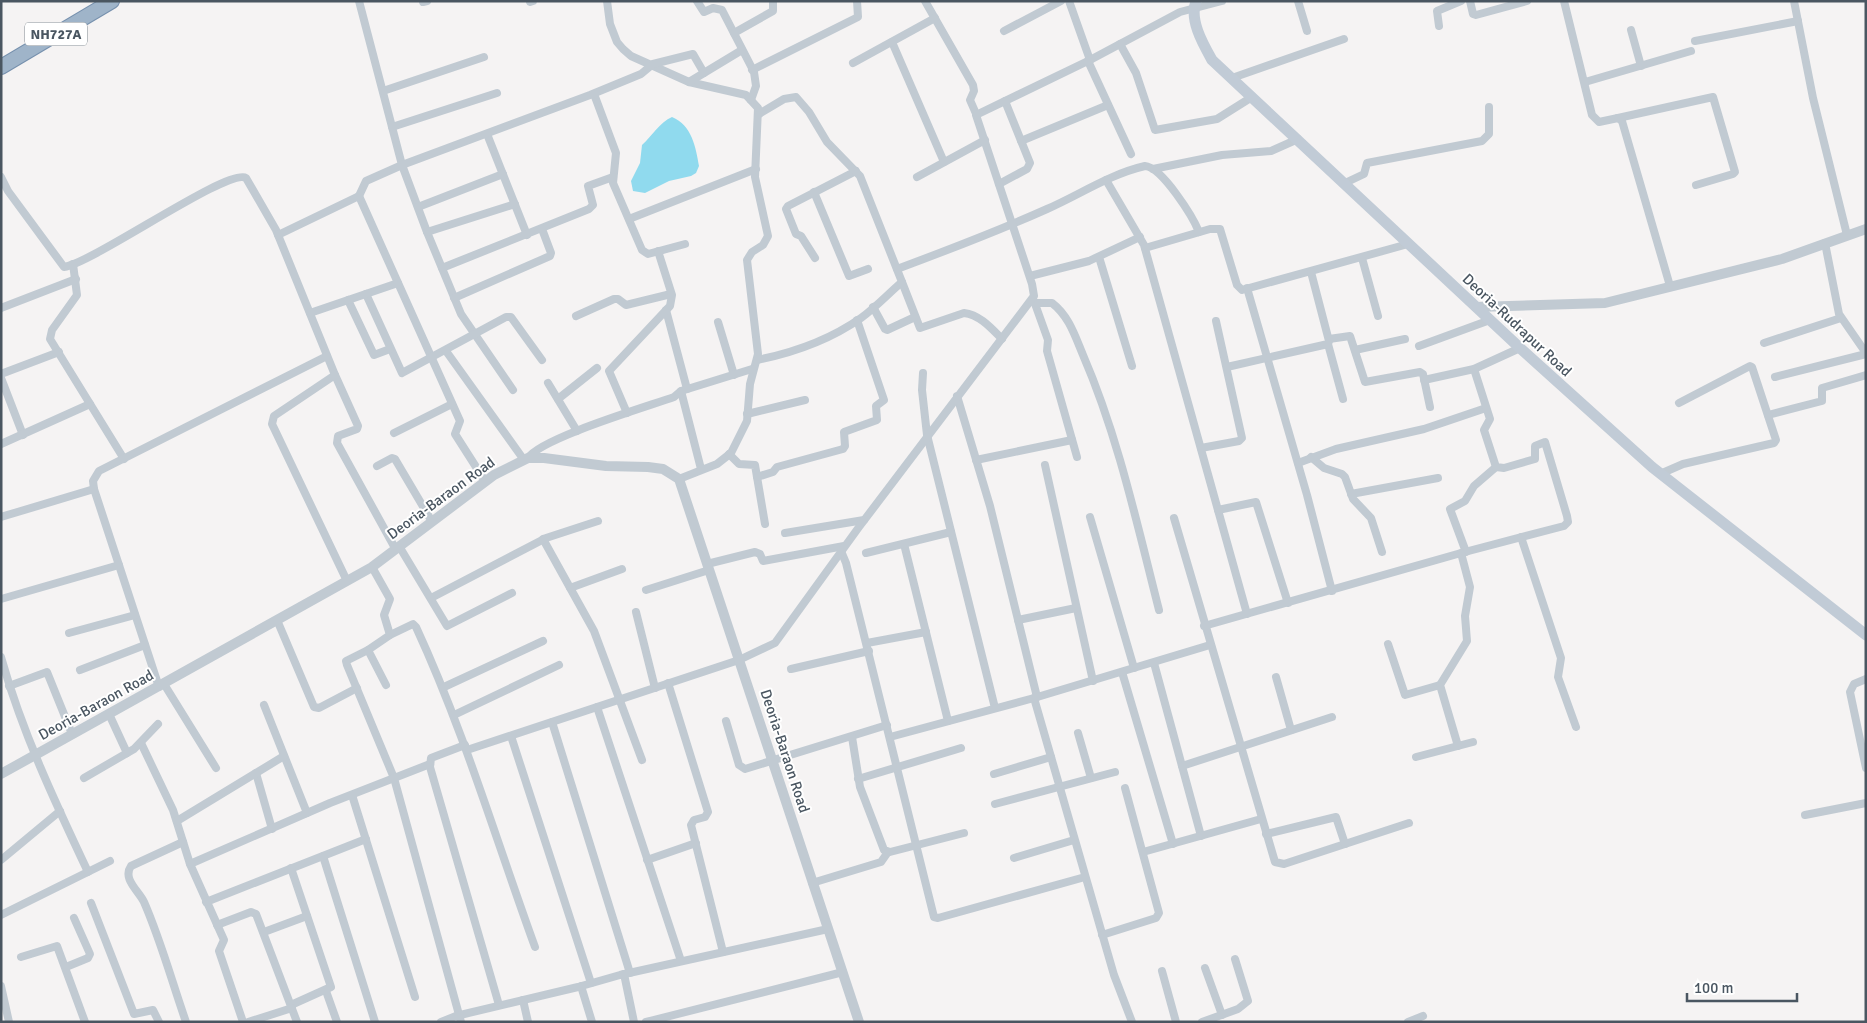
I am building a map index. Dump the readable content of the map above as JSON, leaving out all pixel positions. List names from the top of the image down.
{
  "streets": {
    "highway": ["NH727A"],
    "main road": ["Deoria-Rudrapur Road"],
    "street": ["Deoria-Baraon Road"]
  },
  "scale_bar": "100 m"
}
